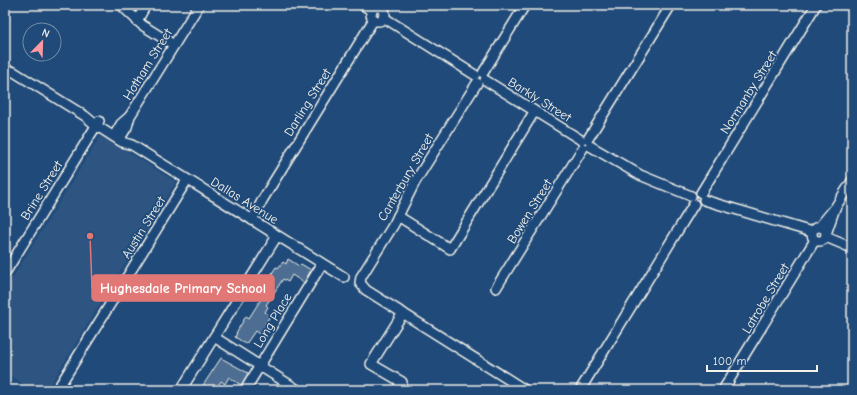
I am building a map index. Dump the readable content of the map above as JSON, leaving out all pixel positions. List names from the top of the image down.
{
  "streets": {
    "street": [
      "Hotham Street",
      "Normanby Street",
      "Barkly Street",
      "Darling Street",
      "Canterbury Street",
      "Brine Street",
      "Dallas Avenue",
      "Bowen Street",
      "Austin Street",
      "Latrobe Street",
      "Long Place"
    ]
  },
  "crossings": [
    ["Hotham Street", "Dallas Avenue"],
    ["Barkly Street", "Darling Street"],
    ["Barkly Street", "Canterbury Street"],
    ["Barkly Street", "Bowen Street"],
    ["Darling Street", "Dallas Avenue"],
    ["Brine Street", "Dallas Avenue"],
    ["Dallas Avenue", "Austin Street"],
    ["Dallas Avenue", "Long Place"]
  ],
  "places": ["Hughesdale Primary School"],
  "scale_bar": "100 m",
  "north": "top right"
}
